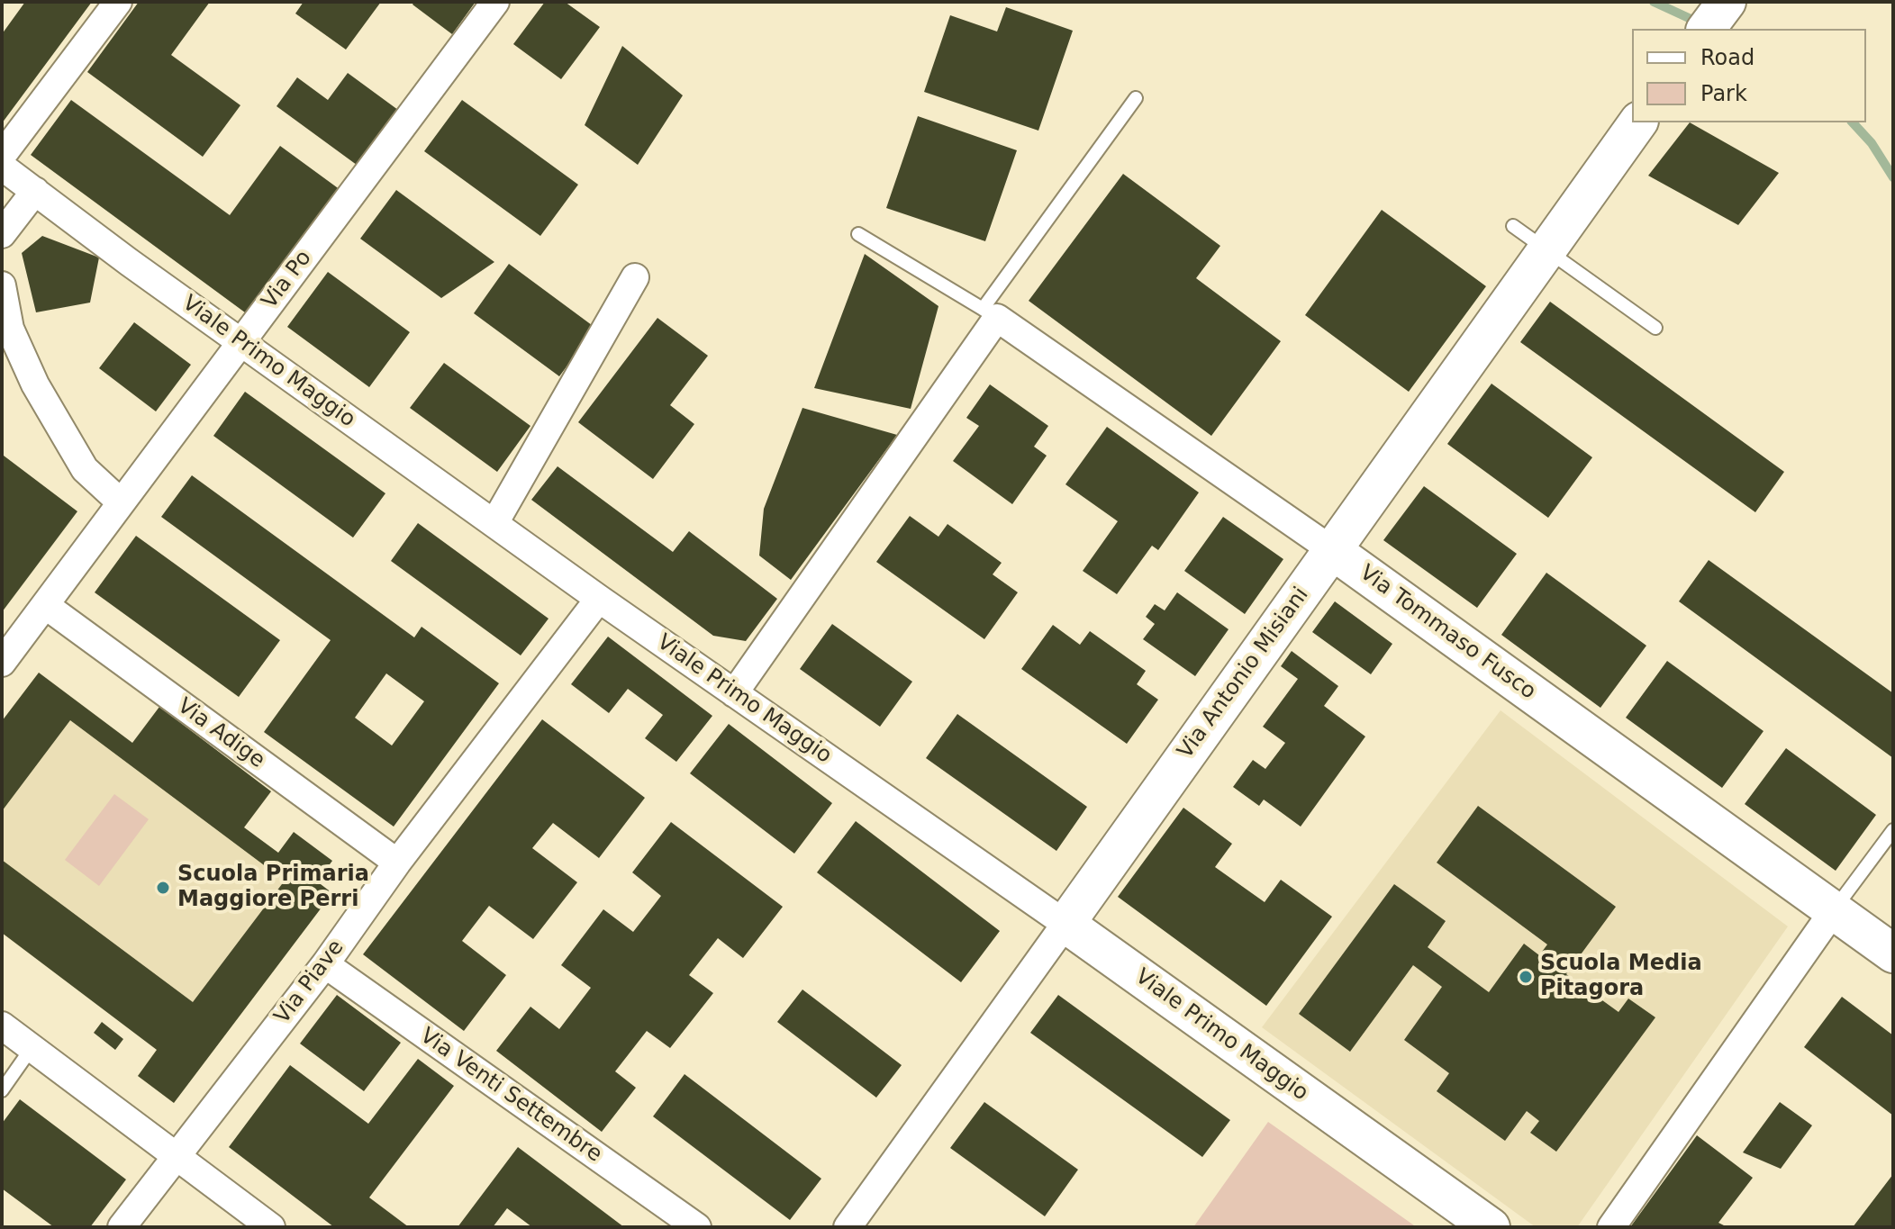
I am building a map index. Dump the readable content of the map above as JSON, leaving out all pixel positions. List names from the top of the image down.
{
  "streets": {
    "street": [
      "Via Po",
      "Viale Primo Maggio",
      "Via Tommaso Fusco",
      "Via Antonio Misiani",
      "Via Adige",
      "Via Piave",
      "Via Venti Settembre"
    ]
  },
  "crossings": [
    ["Via Po", "Viale Primo Maggio"],
    ["Via Po", "Via Adige"],
    ["Viale Primo Maggio", "Via Antonio Misiani"],
    ["Viale Primo Maggio", "Via Piave"],
    ["Via Tommaso Fusco", "Via Antonio Misiani"],
    ["Via Adige", "Via Piave"],
    ["Via Piave", "Via Venti Settembre"]
  ],
  "places": ["Scuola Primaria Maggiore Perri", "Scuola Media Pitagora"],
  "legend": ["Road", "Park"]
}
